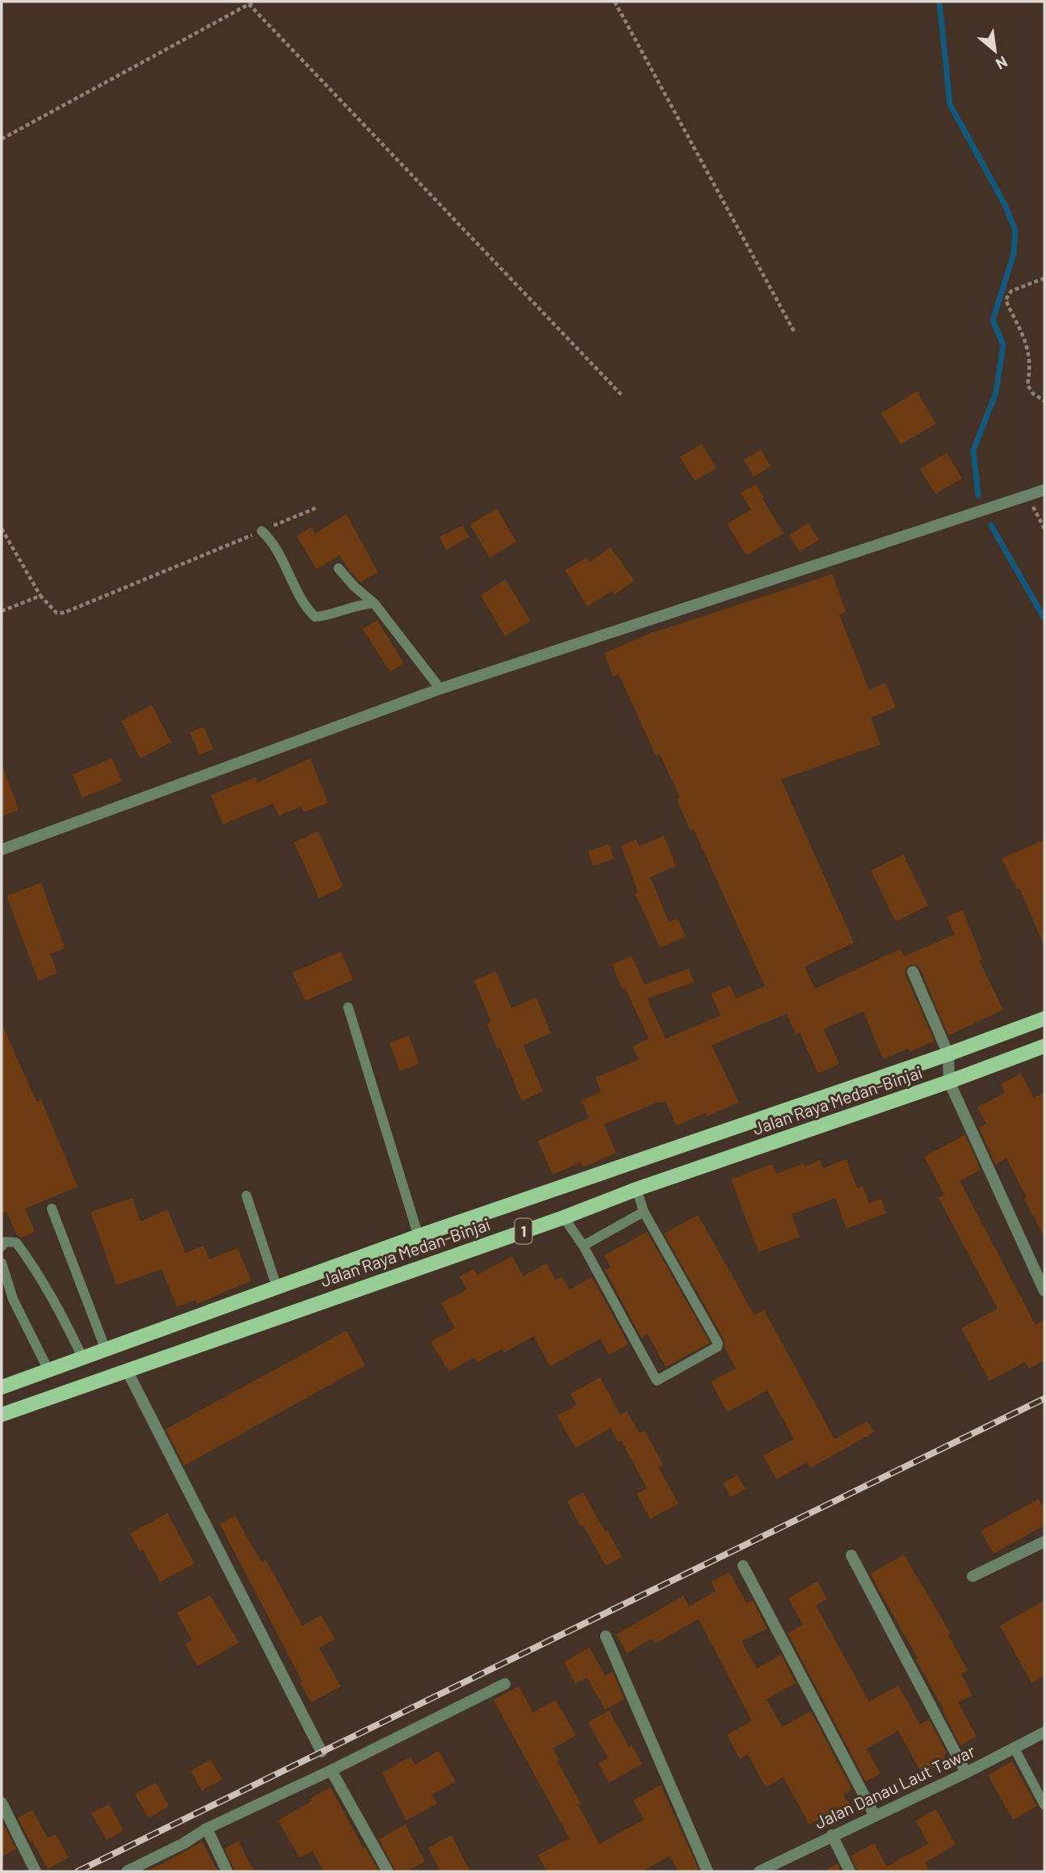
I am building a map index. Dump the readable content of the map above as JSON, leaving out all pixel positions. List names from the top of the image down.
{
  "streets": {
    "main road": ["Jalan Raya Medan-Binjai", "1"],
    "street": ["Jalan Danau Laut Tawar"]
  },
  "north": "bottom right"
}
